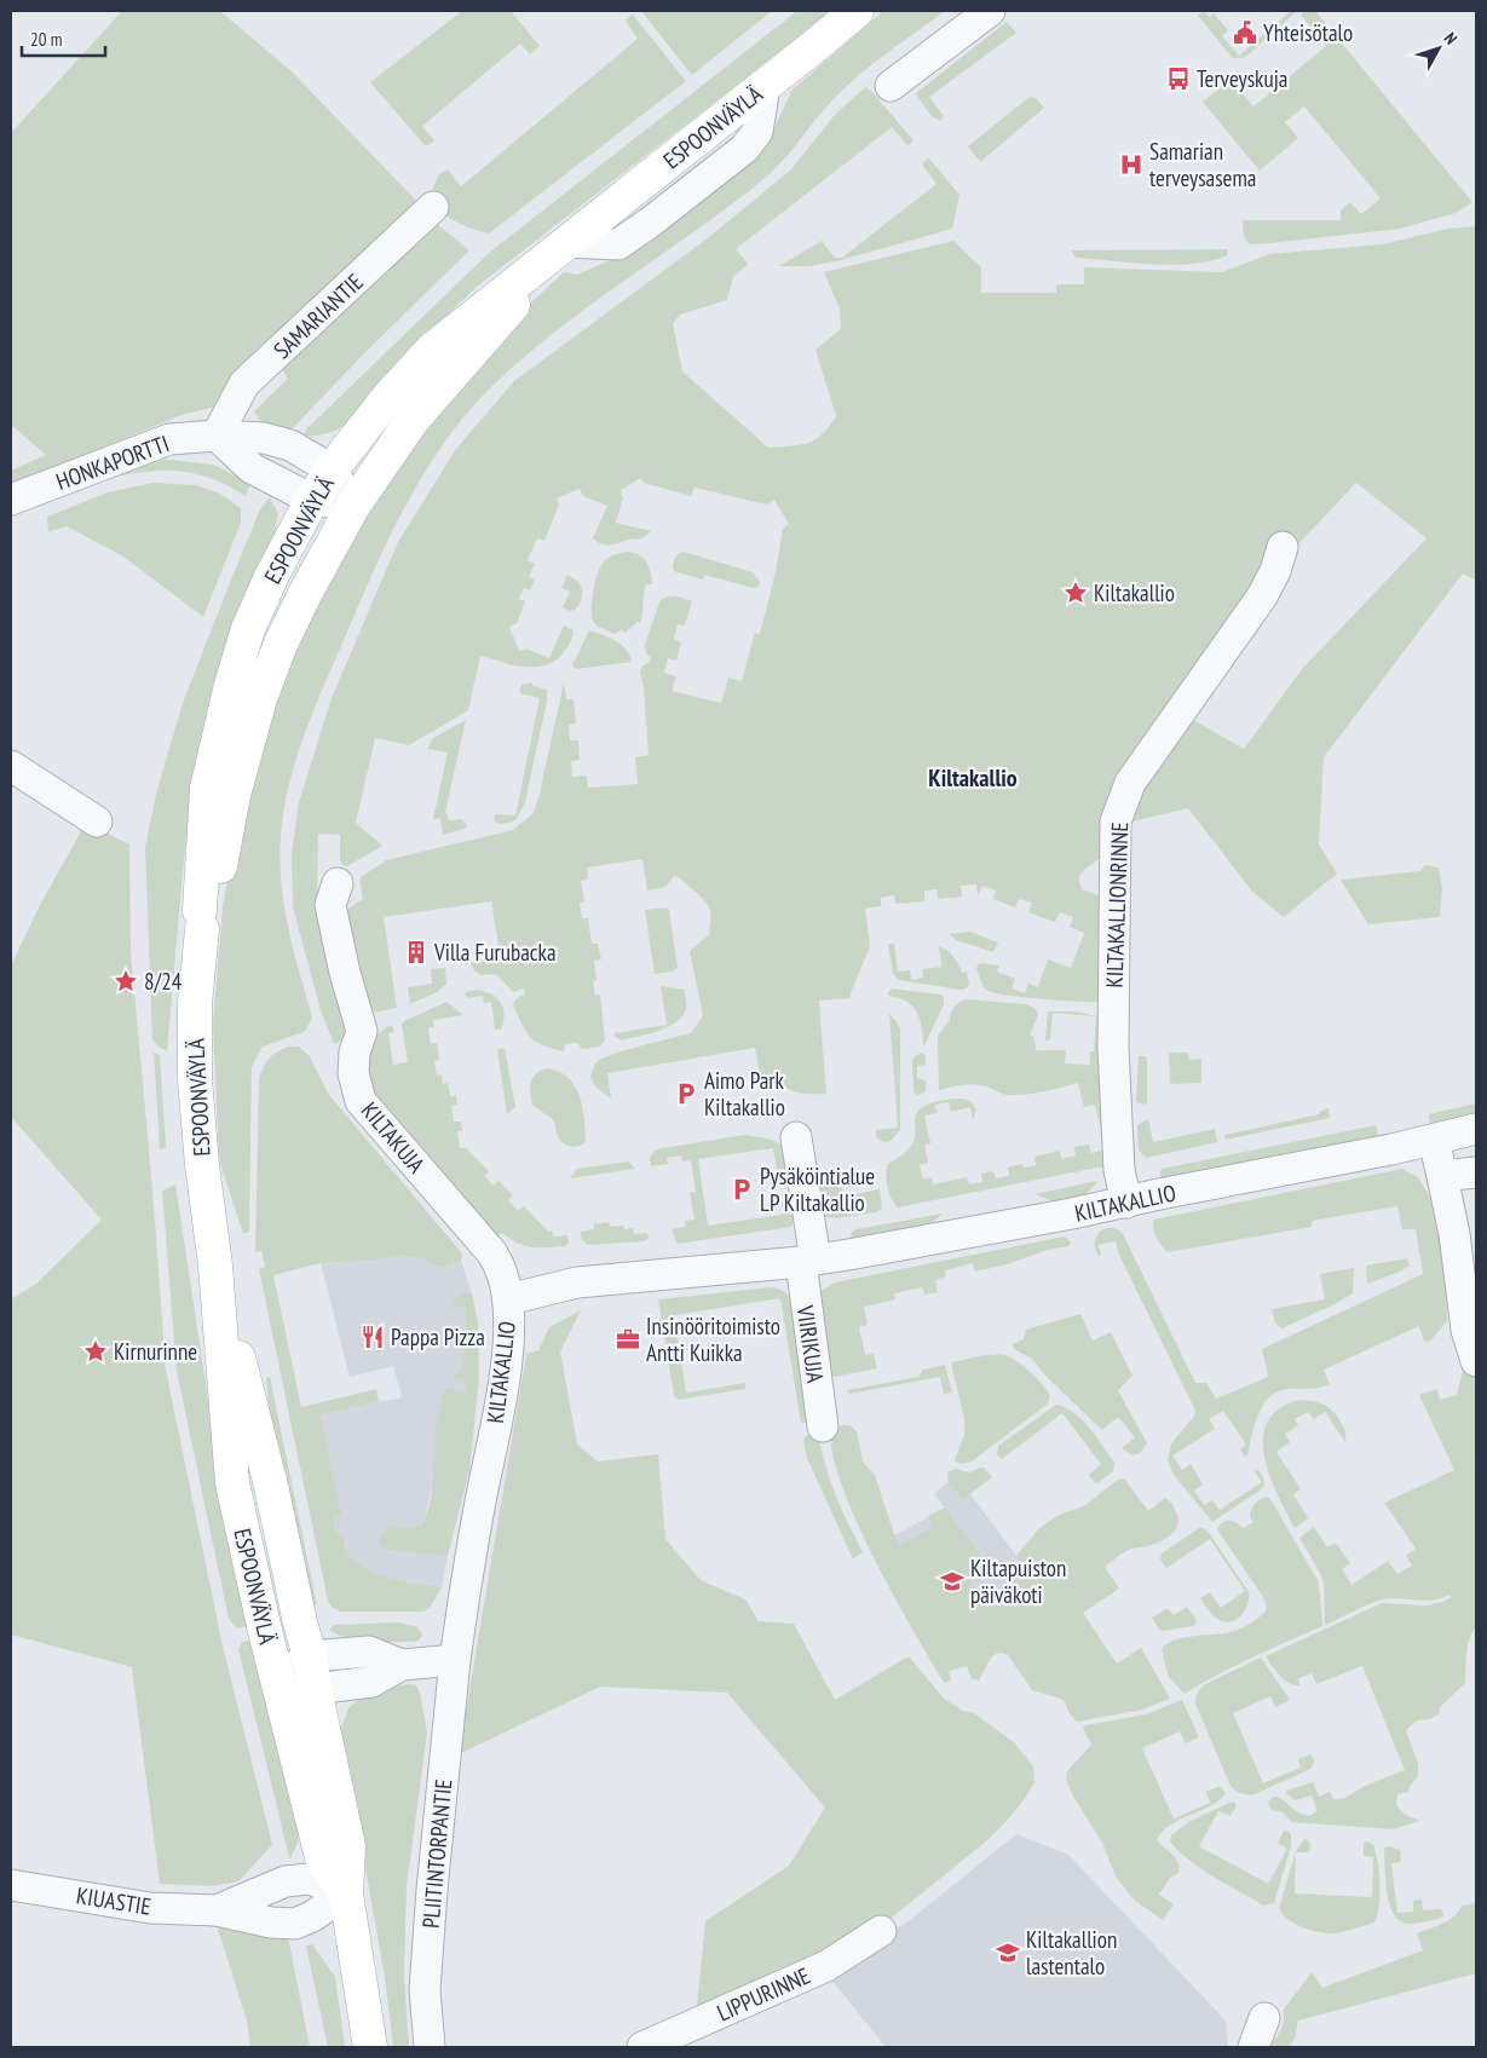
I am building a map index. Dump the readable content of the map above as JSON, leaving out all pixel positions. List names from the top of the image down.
{
  "streets": {
    "main road": ["ESPOONVÄYLÄ"],
    "street": [
      "SAMARIANTIE",
      "HONKAPORTTI",
      "KILTAKALLIONRINNE",
      "KILTAKUJA",
      "KILTAKALLIO",
      "VIIRIKUJA",
      "PLIITINTORPANTIE",
      "KIUASTIE",
      "LIPPURINNE"
    ]
  },
  "crossings": [
    ["ESPOONVÄYLÄ", "HONKAPORTTI"],
    ["ESPOONVÄYLÄ", "KIUASTIE"],
    ["SAMARIANTIE", "HONKAPORTTI"],
    ["KILTAKALLIONRINNE", "KILTAKALLIO"],
    ["KILTAKUJA", "KILTAKALLIO"],
    ["KILTAKALLIO", "VIIRIKUJA"],
    ["KILTAKALLIO", "PLIITINTORPANTIE"]
  ],
  "districts": ["Kiltakallio"],
  "places": {
    "public building": ["Yhteisötalo"],
    "bus stop": ["Terveyskuja"],
    "hospital": ["Samarian terveysasema"],
    "place": ["Kiltakallio", "8/24", "Kirnurinne"],
    "building": ["Villa Furubacka"],
    "parking": ["Aimo Park Kiltakallio", "Pysäköintialue LP Kiltakallio"],
    "restaurant": ["Pappa Pizza"],
    "office": ["Insinööritoimisto Antti Kuikka"],
    "school or university": ["Kiltapuiston päiväkoti", "Kiltakallion lastentalo"]
  },
  "scale_bar": "20 m",
  "north": "top right"
}
